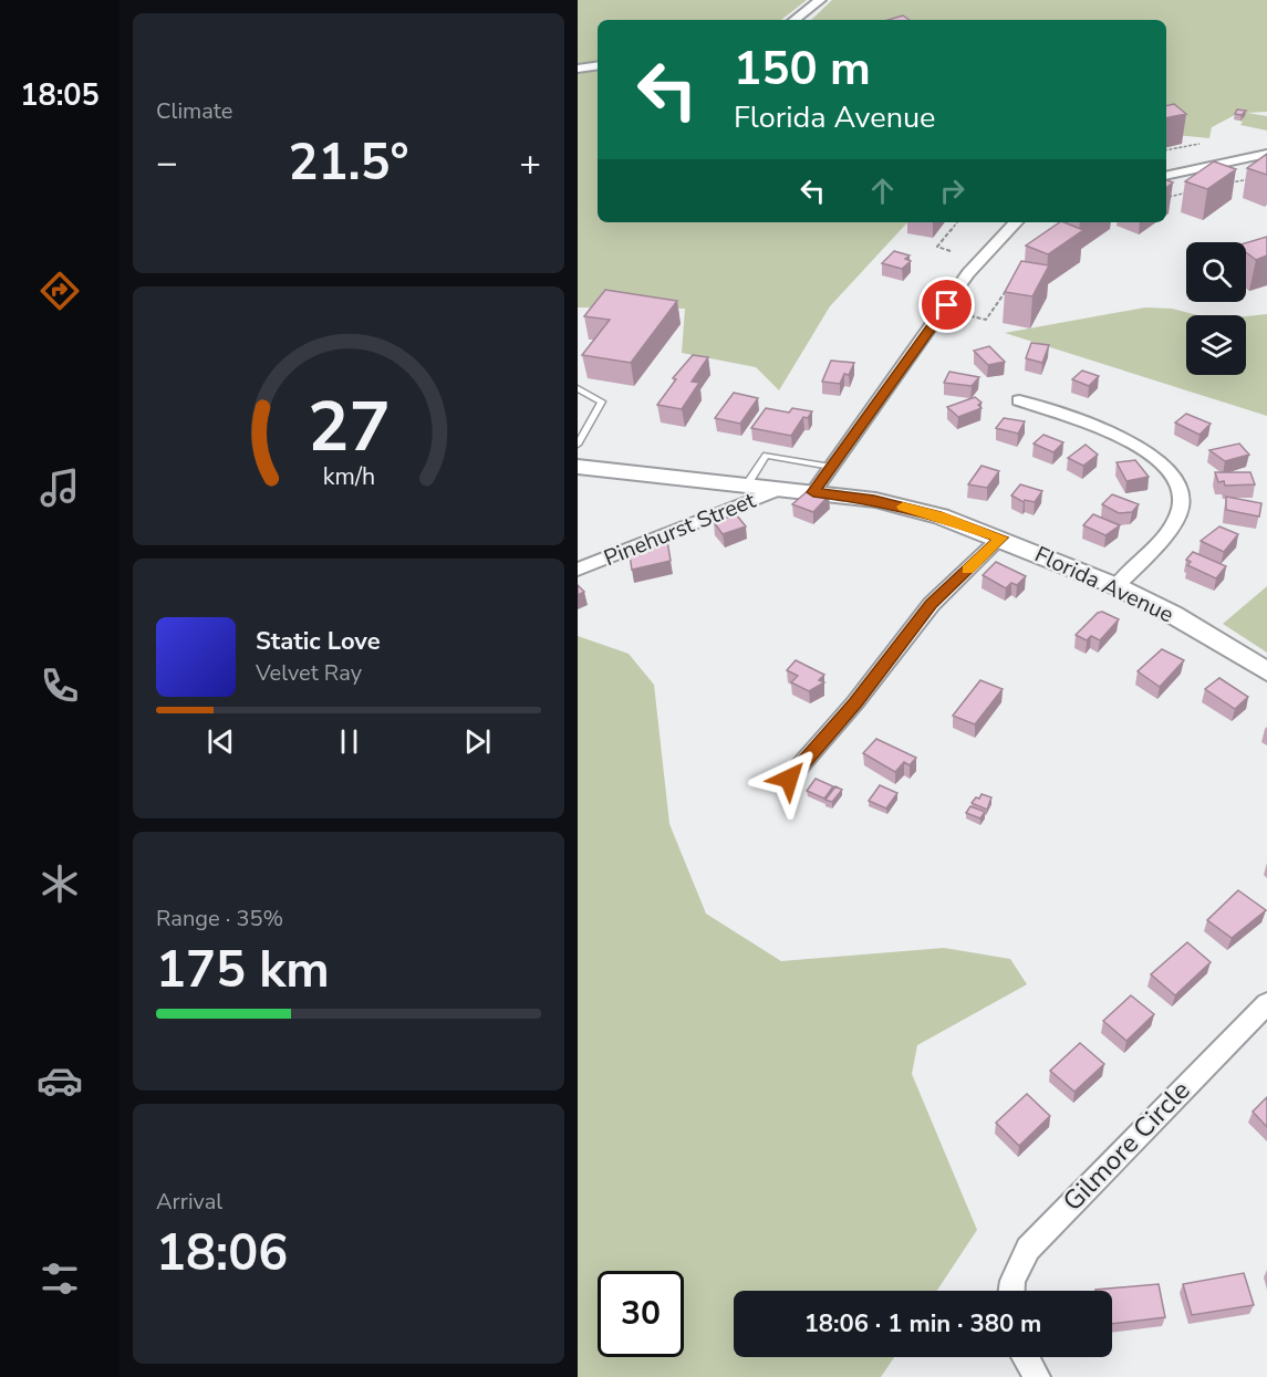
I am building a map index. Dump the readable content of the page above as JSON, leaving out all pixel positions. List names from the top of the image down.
{
  "streets": {
    "main road": ["Florida Avenue"],
    "street": ["Pinehurst Street", "Gilmore Circle"]
  },
  "crossings": [
    ["Pinehurst Street", "Florida Avenue"]
  ],
  "page": {
    "tabs": "18:05",
    "tile": [
      "Climate",
      ["Range · 35%", "175 km"],
      ["Arrival", "18:06"]
    ],
    "turn": ["150 m", "Florida Avenue"],
    "heat": ["−", "21.5°", "+"],
    "song": ["Static Love", "Velvet Ray"],
    "limit": "30",
    "trip": "18:06 · 1 min · 380 m",
    "gauge": ["27", "km/h"]
  }
}
